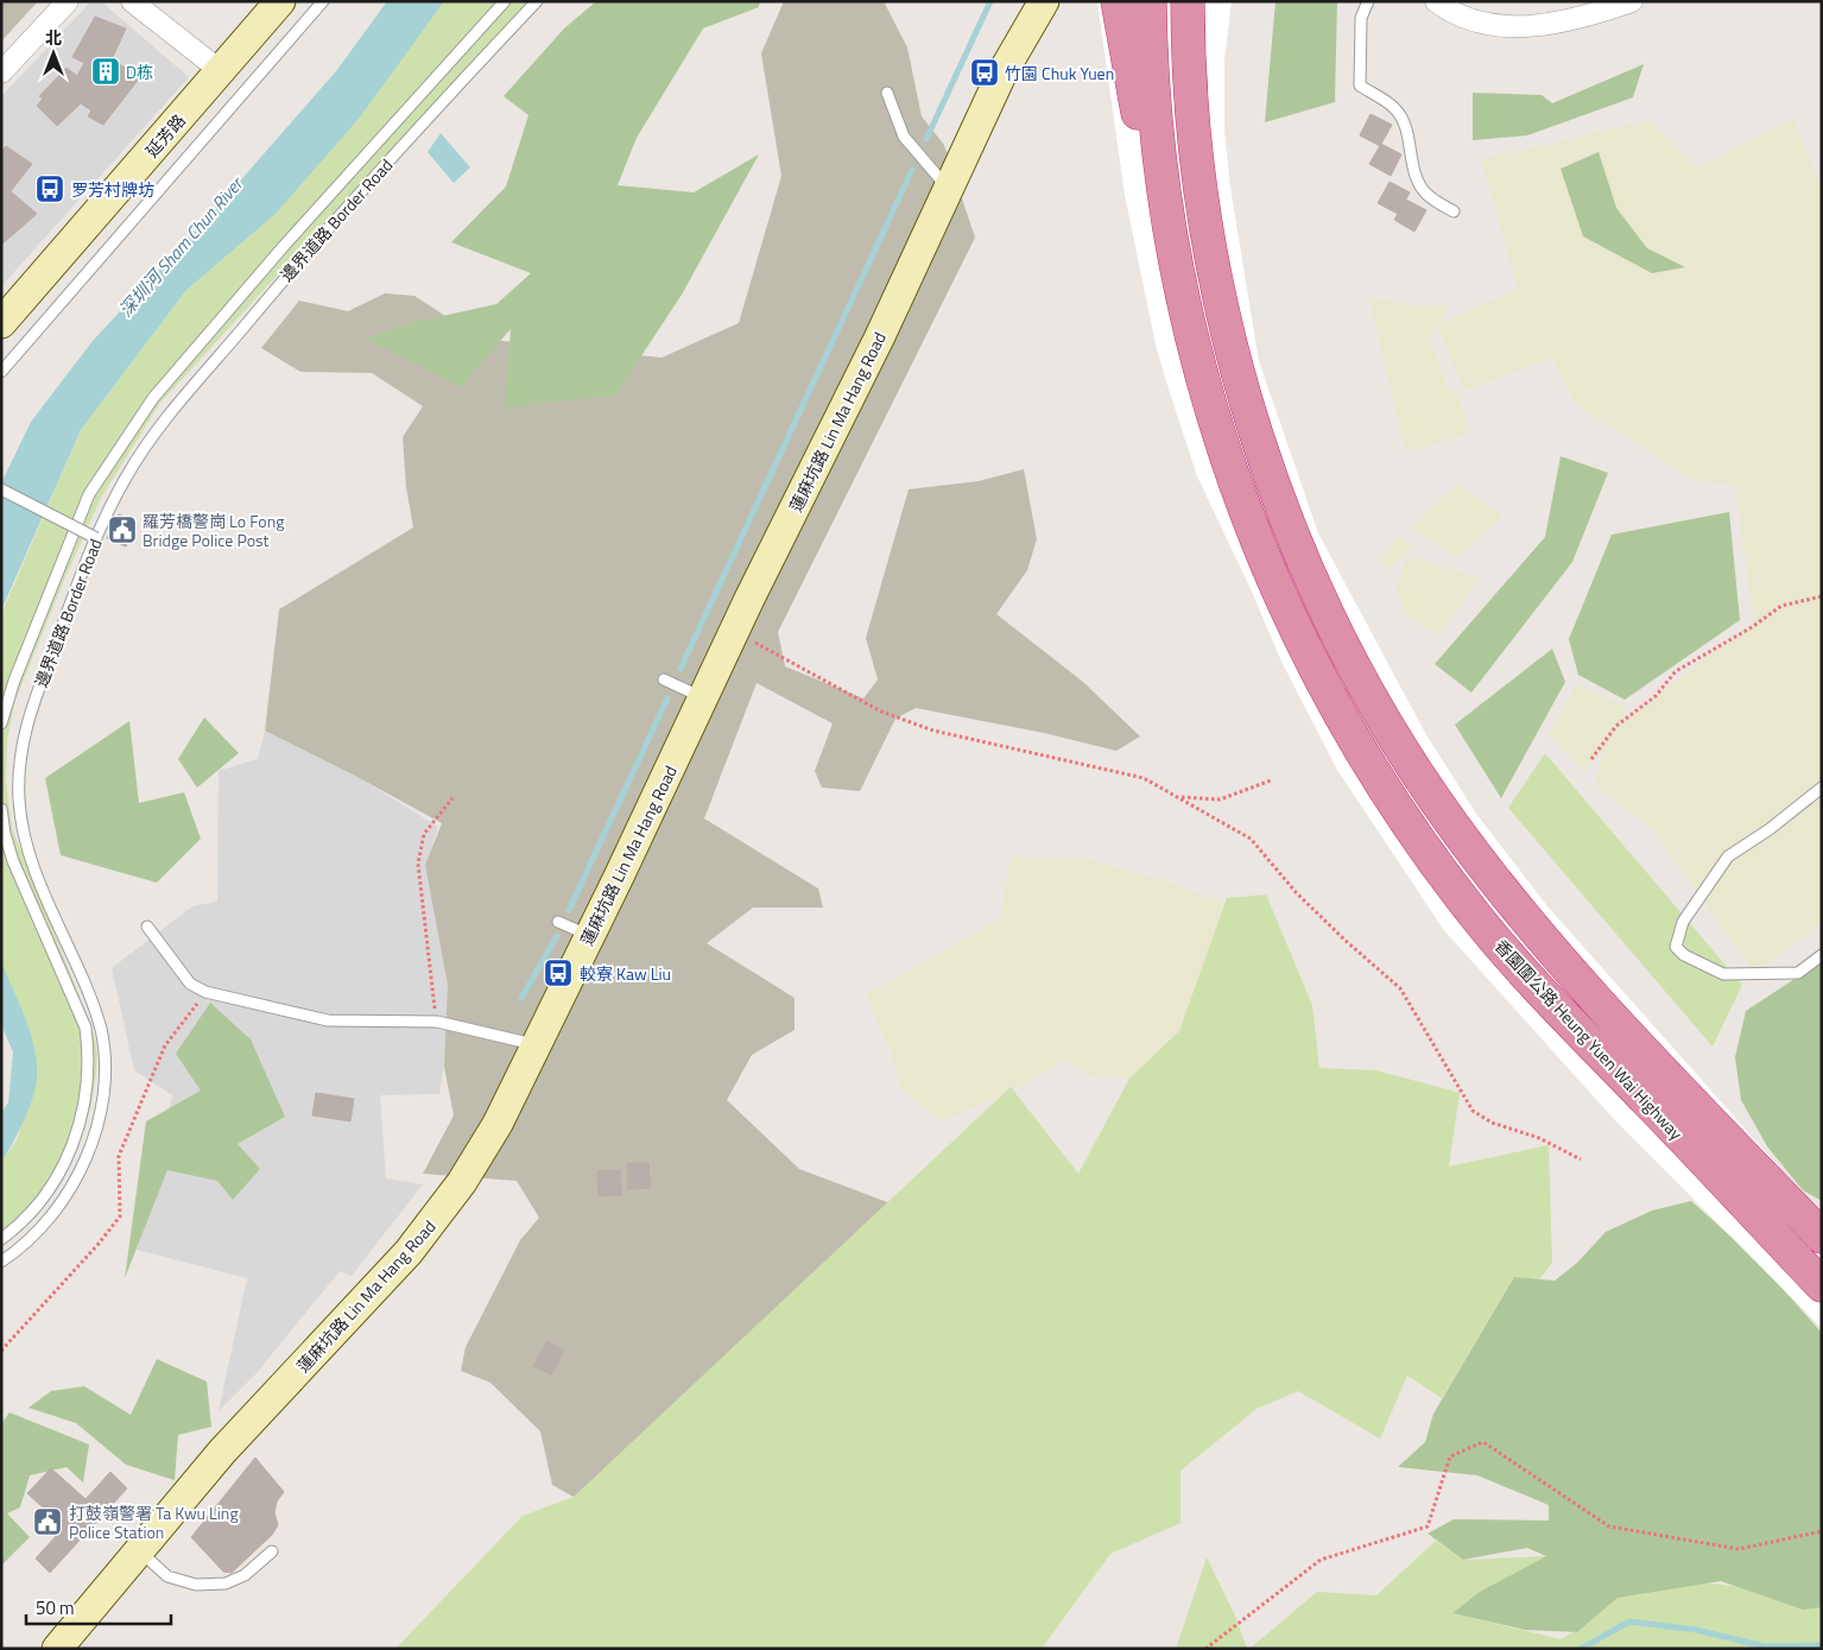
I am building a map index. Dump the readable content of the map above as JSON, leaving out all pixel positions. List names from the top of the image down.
{
  "streets": {
    "highway": ["香園圍公路 Heung Yuen Wai Highway"],
    "street": ["延芳路", "蓮麻坑路 Lin Ma Hang Road"],
    "lane": ["邊界道路 Border Road"]
  },
  "water": ["深圳河 Sham Chun River"],
  "places": {
    "building": ["D栋"],
    "bus stop": ["竹園 Chuk Yuen", "罗芳村牌坊", "較寮 Kaw Liu"],
    "public building": ["羅芳橋警崗 Lo Fong Bridge Police Post", "打鼓嶺警署 Ta Kwu Ling Police Station"]
  },
  "scale_bar": "50 m",
  "north": "top"
}
